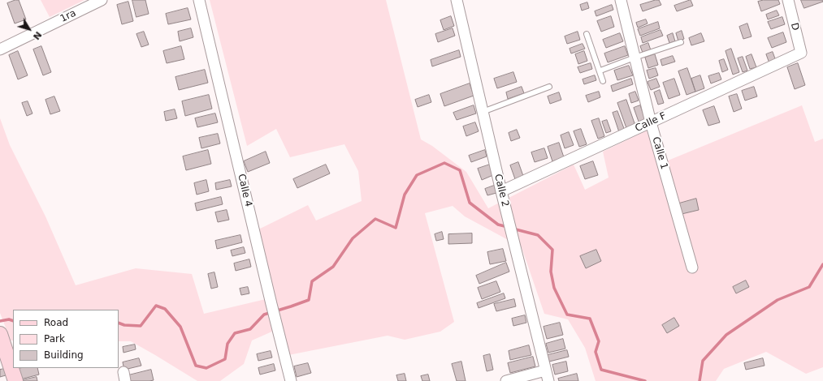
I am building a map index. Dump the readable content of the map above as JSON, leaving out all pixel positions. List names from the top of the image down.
{
  "streets": {
    "street": [
      "1ra",
      "D",
      "Calle F",
      "Calle 1",
      "Calle 4",
      "Calle 2"
    ]
  },
  "crossings": [
    ["D", "Calle F"],
    ["Calle F", "Calle 1"],
    ["Calle F", "Calle 2"]
  ],
  "legend": ["Road", "Park", "Building"],
  "north": "bottom right"
}
